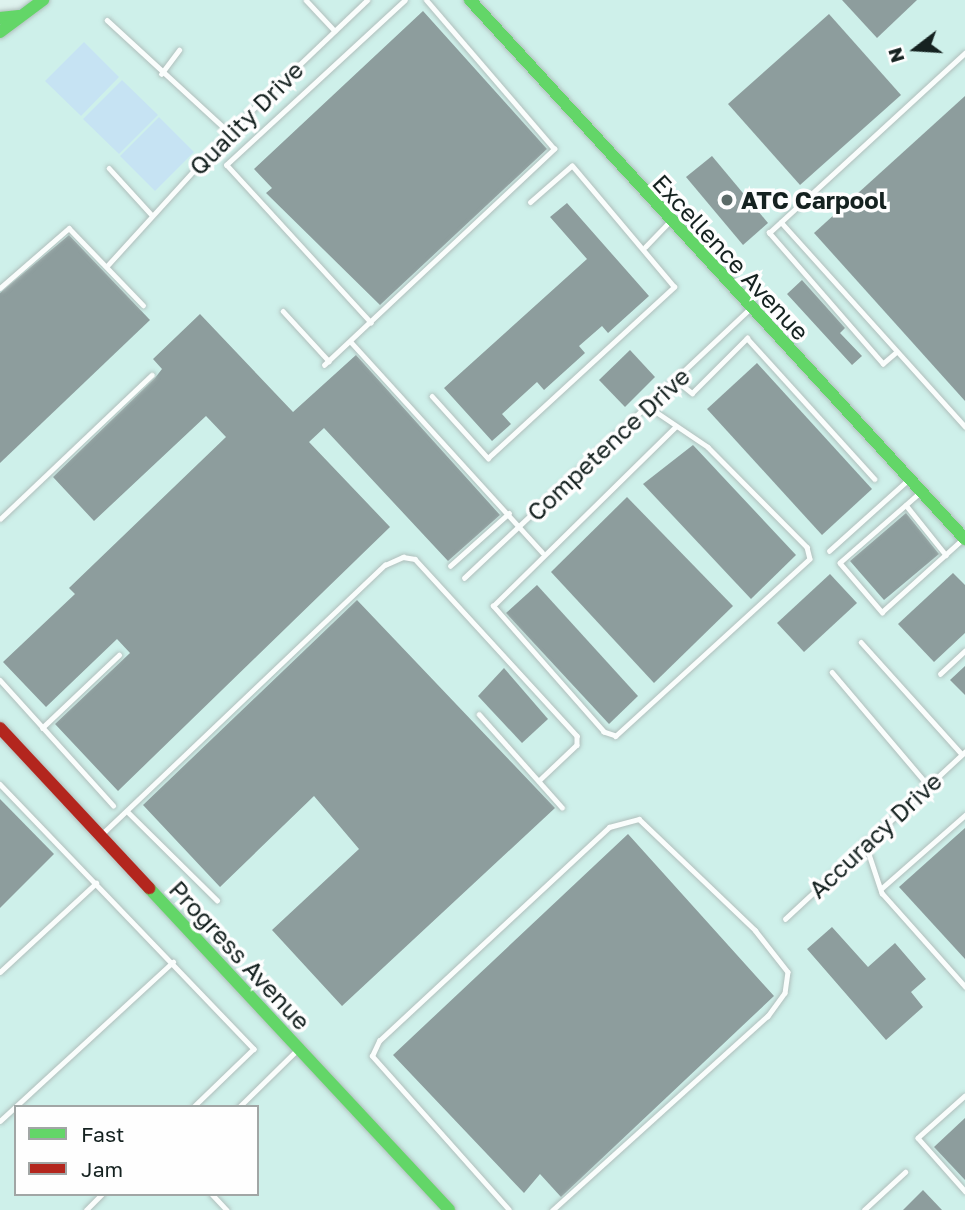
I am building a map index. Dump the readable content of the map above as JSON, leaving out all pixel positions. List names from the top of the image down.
{
  "streets": {
    "street": ["Excellence Avenue", "Progress Avenue"],
    "lane": ["Quality Drive", "Competence Drive", "Accuracy Drive"]
  },
  "crossings": [
    ["Excellence Avenue", "Competence Drive"]
  ],
  "places": ["ATC Carpool"],
  "legend": ["Fast", "Jam"],
  "north": "left"
}
